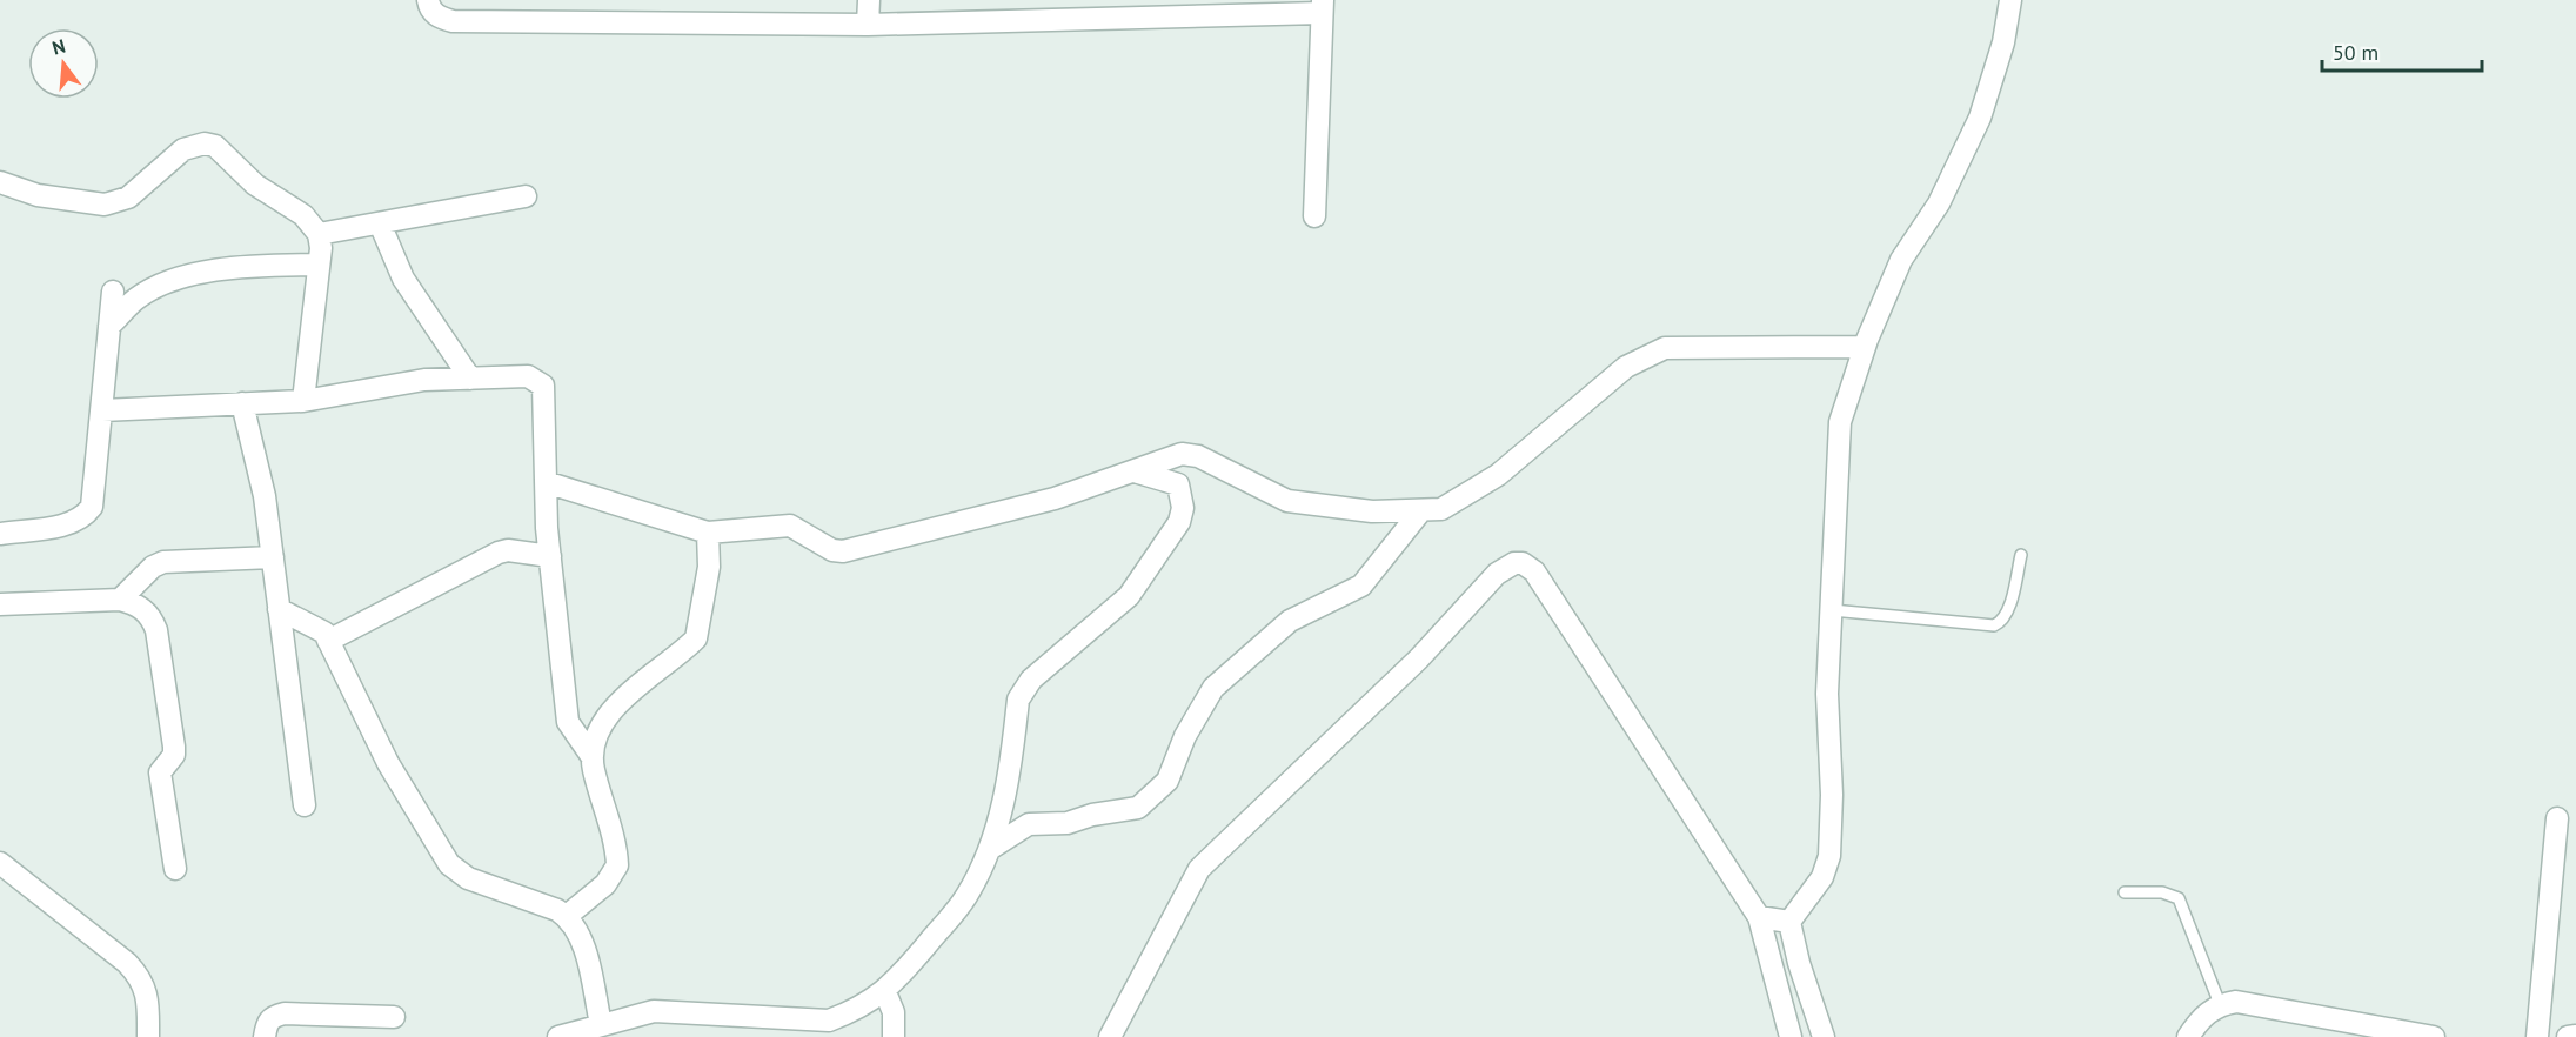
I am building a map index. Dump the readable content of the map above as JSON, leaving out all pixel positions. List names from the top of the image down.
{
  "scale_bar": "50 m",
  "north": "top"
}
